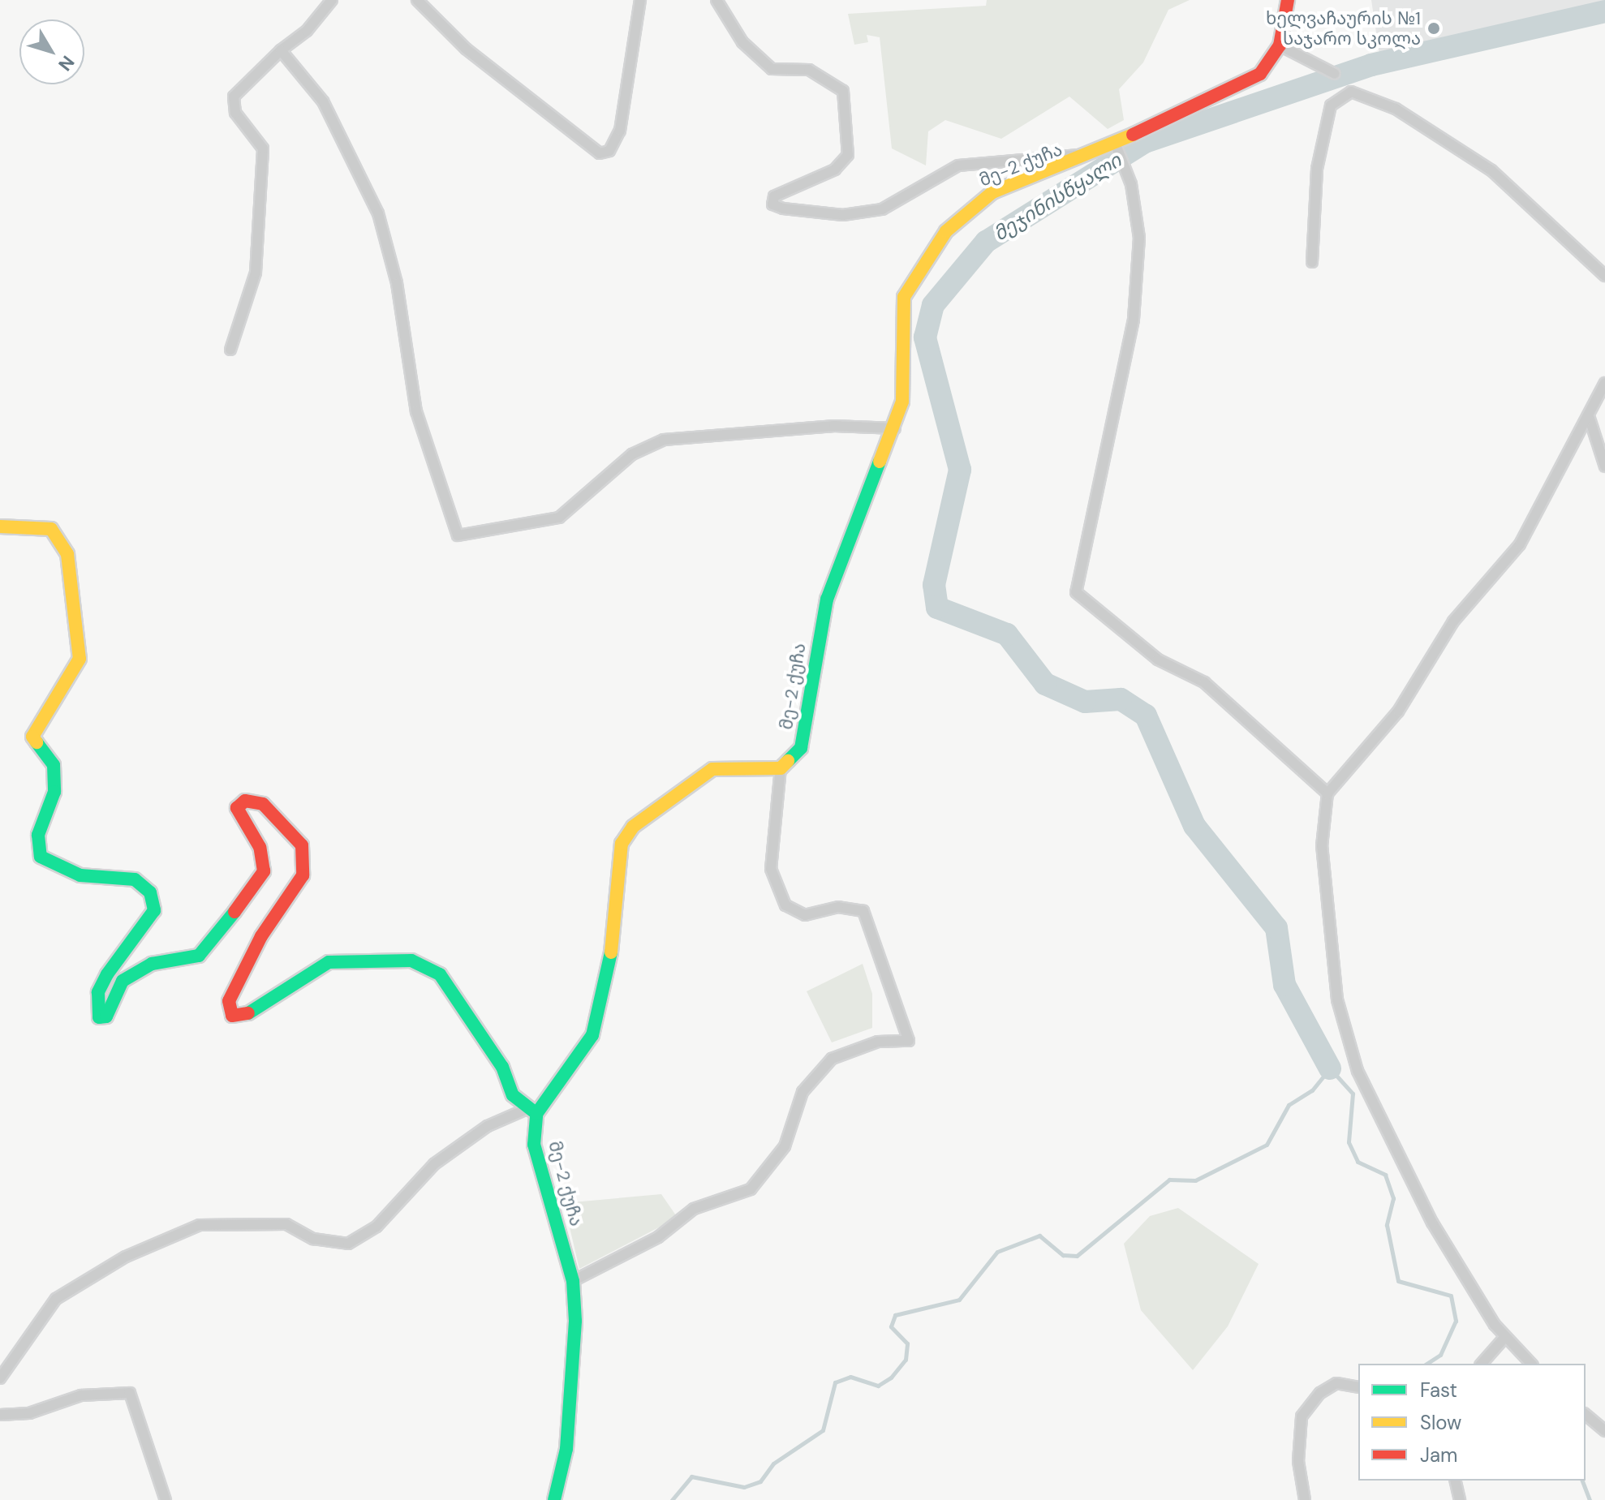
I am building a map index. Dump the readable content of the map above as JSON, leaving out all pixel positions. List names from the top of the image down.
{
  "streets": {
    "street": ["მე-2 ქუჩა"]
  },
  "water": ["მეჯინისწყალი"],
  "places": ["ხელვაჩაურის №1 საჯარო სკოლა"],
  "legend": ["Fast", "Slow", "Jam"],
  "north": "bottom right"
}
